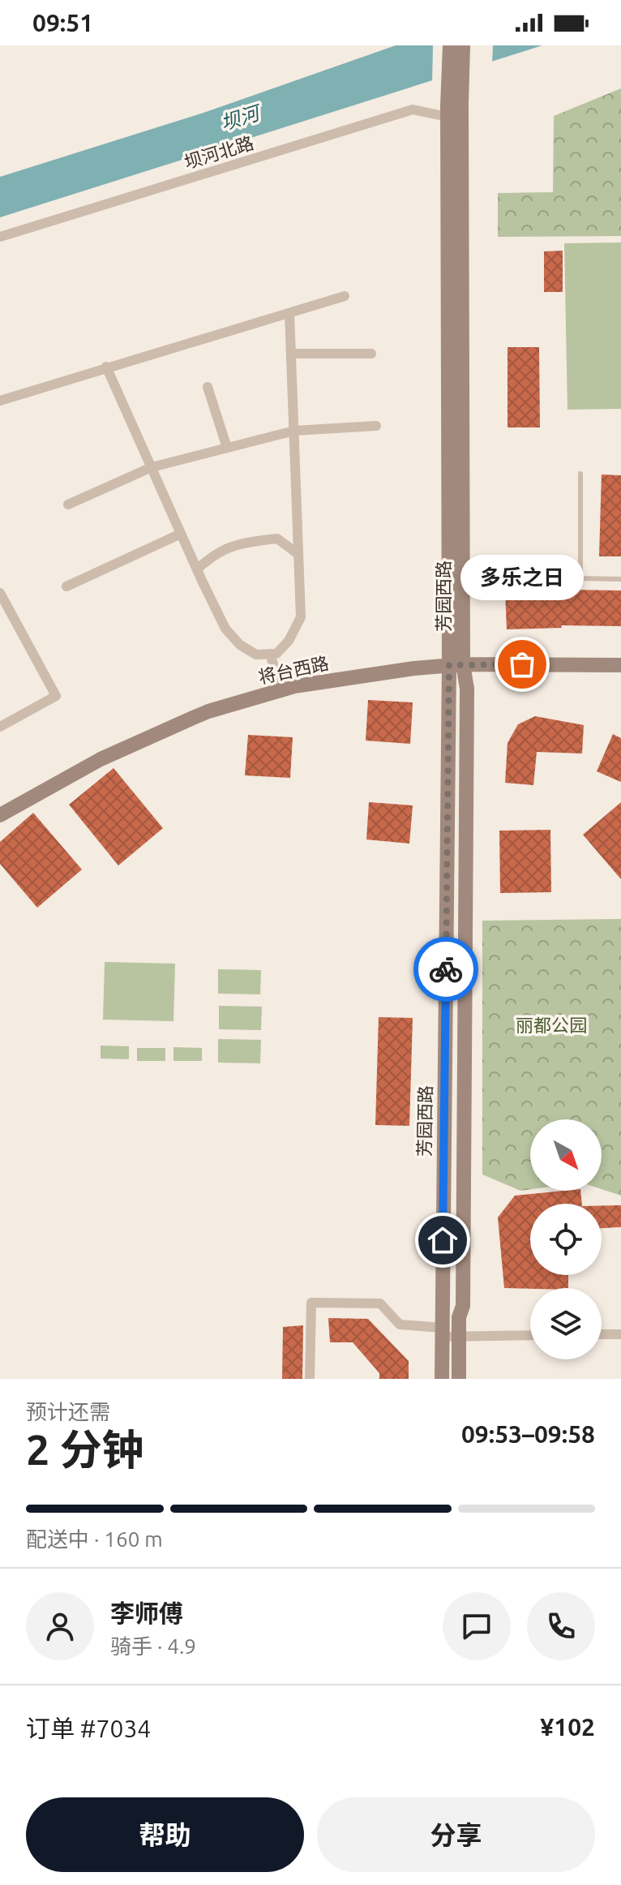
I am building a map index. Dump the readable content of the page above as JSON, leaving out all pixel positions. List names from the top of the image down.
{
  "streets": {
    "main road": ["芳园西路", "将台西路"],
    "street": ["坝河北路"]
  },
  "crossings": [
    ["坝河北路", "芳园西路"],
    ["芳园西路", "将台西路"]
  ],
  "water": ["坝河"],
  "parks": ["丽都公园"],
  "places": ["多乐之日"],
  "north": "bottom right",
  "page": {
    "status": "09:51",
    "bubble": "多乐之日",
    "heading": ["2 分钟", "预计还需", "09:53–09:58"],
    "panel": [
      "李师傅",
      "骑手 · 4.9",
      "订单 #7034",
      "¥102"
    ],
    "bar": "配送中 · 160 m",
    "buttons": ["帮助", "分享"]
  }
}
